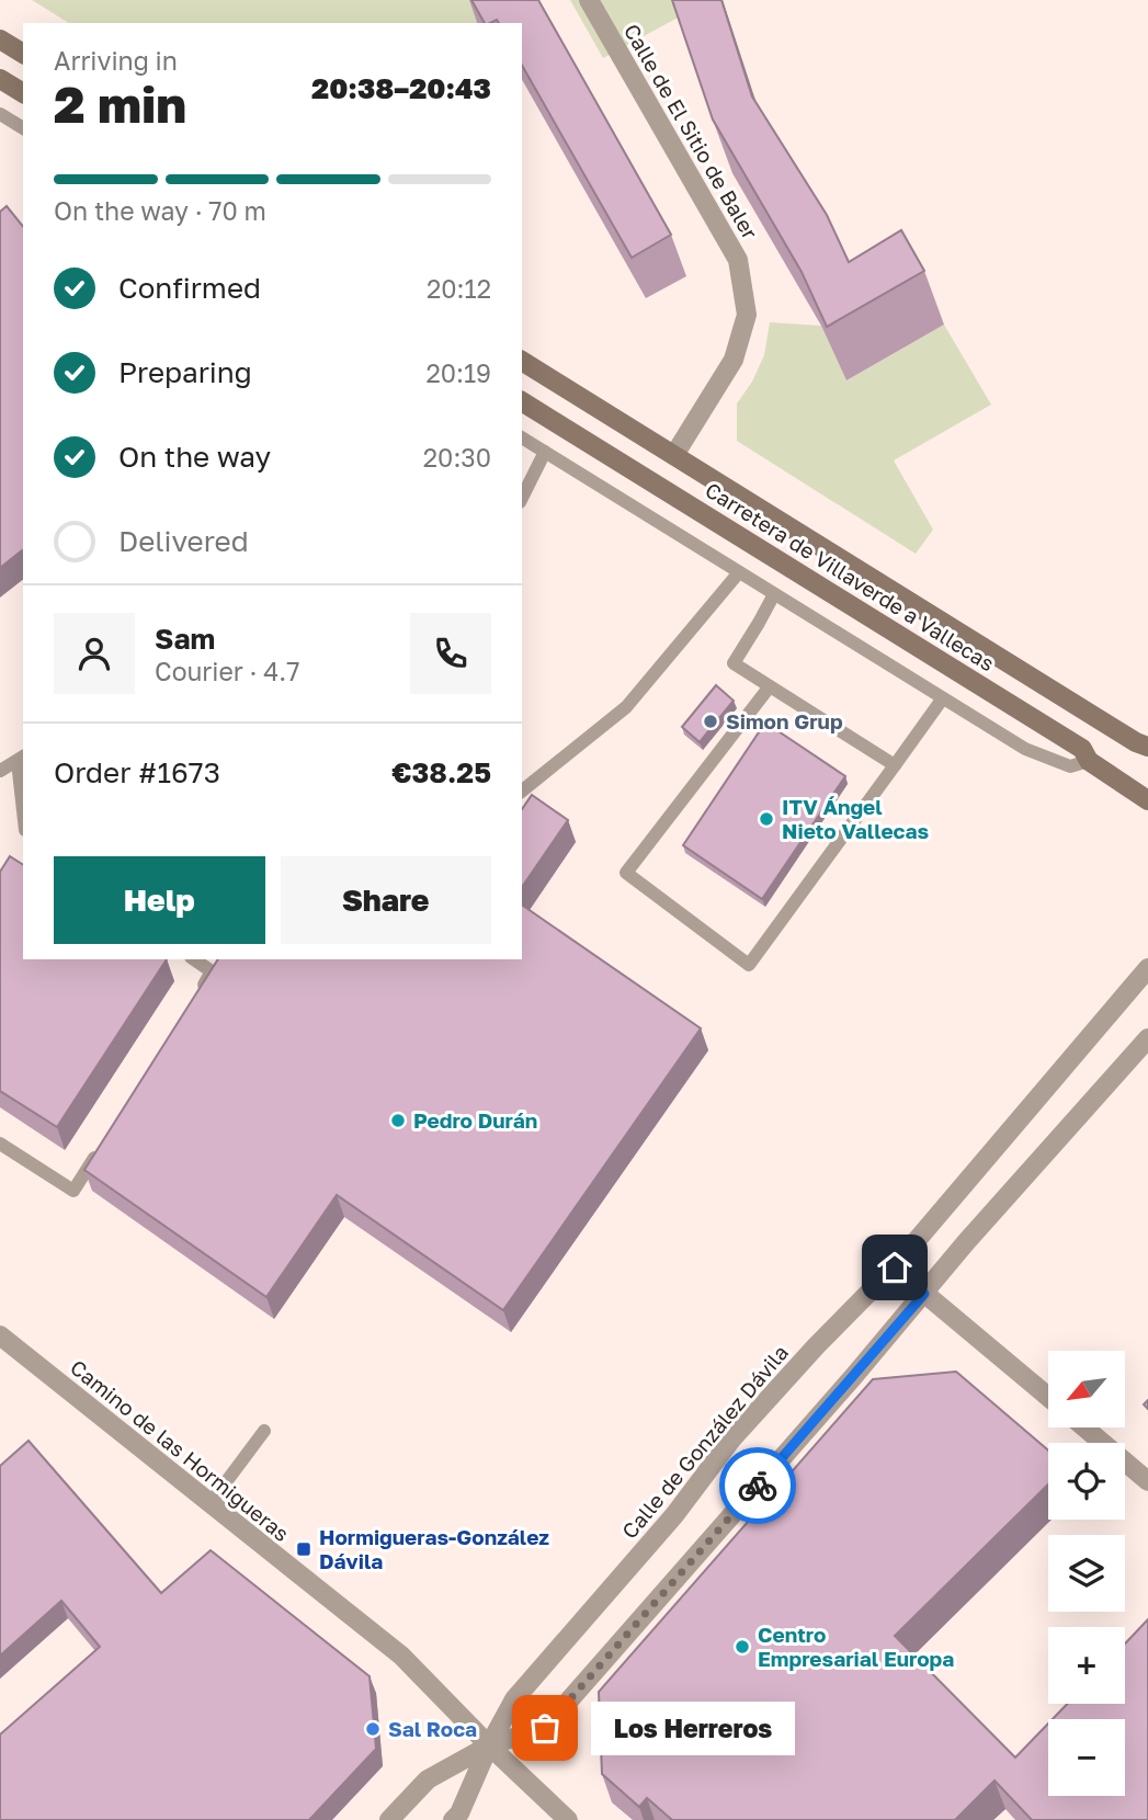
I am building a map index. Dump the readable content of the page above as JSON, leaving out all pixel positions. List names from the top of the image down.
{
  "streets": {
    "main road": ["Carretera de Villaverde a Vallecas"],
    "street": ["Calle de El Sitio de Baler", "Calle de González Dávila", "Camino de las Hormigueras"]
  },
  "crossings": [
    ["Calle de El Sitio de Baler", "Carretera de Villaverde a Vallecas"],
    ["Calle de González Dávila", "Camino de las Hormigueras"]
  ],
  "places": {
    "other": [
      "Simon Grup",
      "ITV Ángel Nieto Vallecas",
      "Pedro Durán",
      "Centro Empresarial Europa",
      "Los Herreros",
      "Sal Roca"
    ],
    "transit": ["Hormigueras-González Dávila"]
  },
  "north": "bottom left",
  "page": {
    "heading": ["2 min", "Arriving in", "20:38–20:43"],
    "panel": [
      "Sam",
      "Courier · 4.7",
      "Order #1673",
      "€38.25"
    ],
    "bar": "On the way · 70 m",
    "list": [
      ["Confirmed", "20:12"],
      ["Preparing", "20:19"],
      ["On the way", "20:30"],
      "Delivered"
    ],
    "buttons": ["Help", "Share"],
    "map_buttons": ["+", "−"],
    "bubble": "Los Herreros"
  }
}
